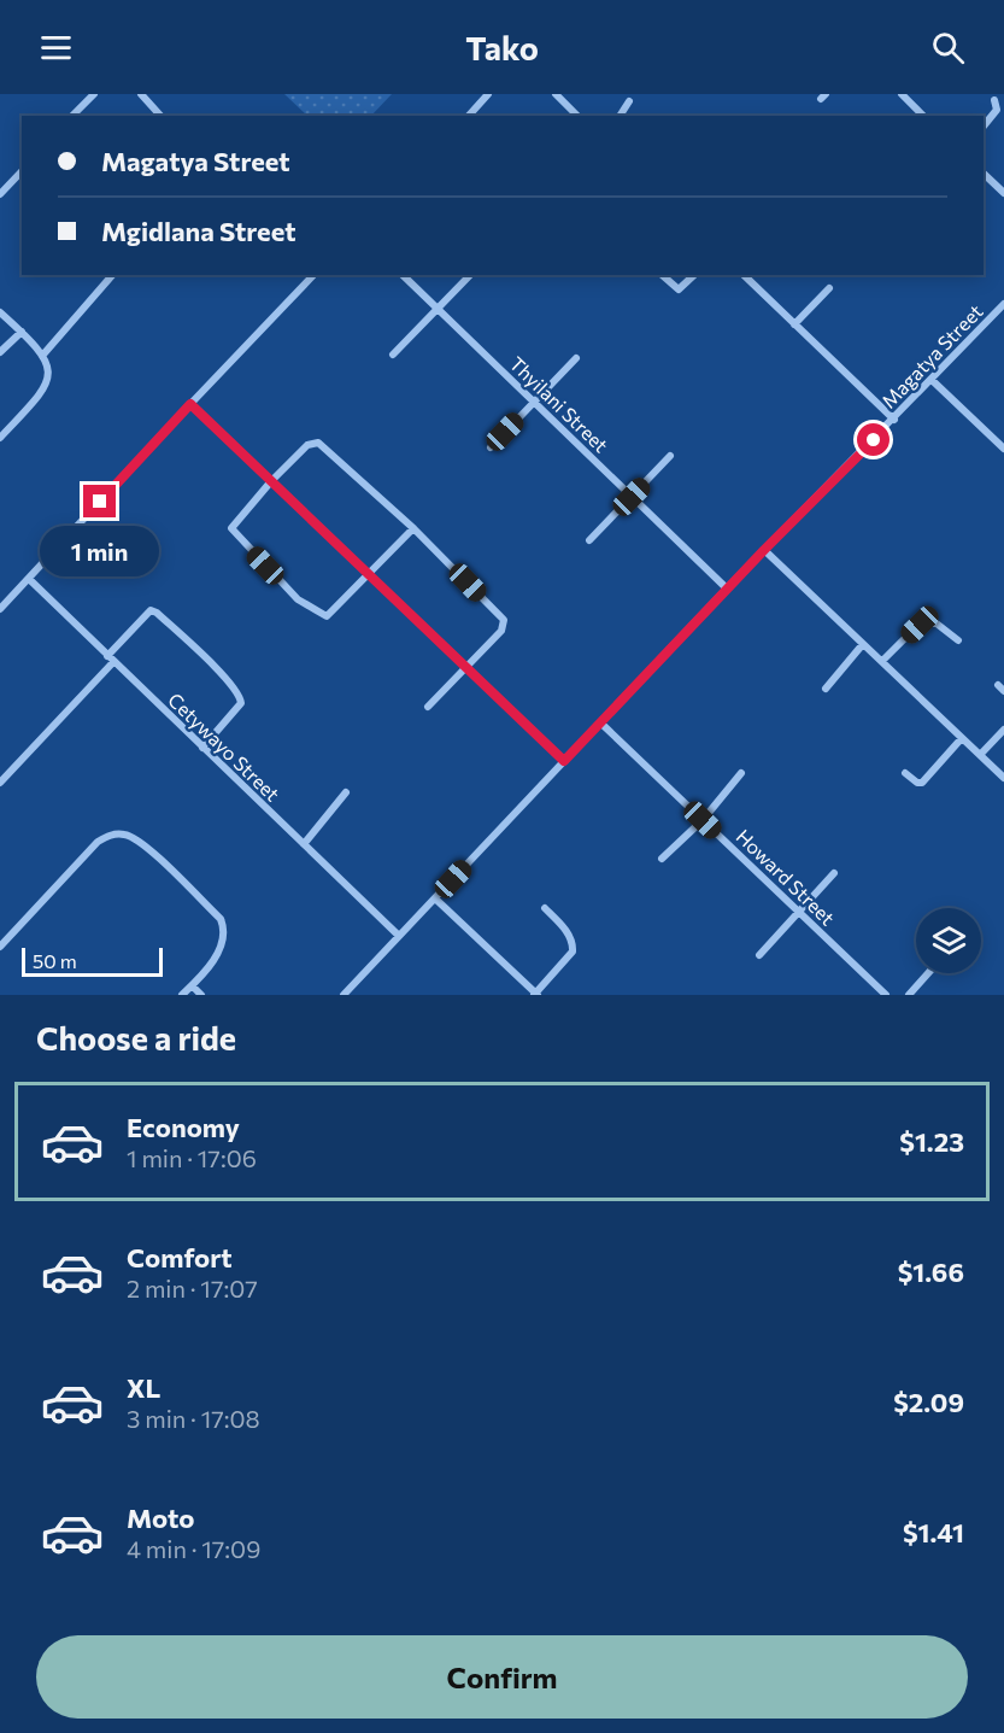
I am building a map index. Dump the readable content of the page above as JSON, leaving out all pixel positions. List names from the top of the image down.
{
  "streets": {
    "street": [
      "Magatya Street",
      "Thyilani Street",
      "Cetywayo Street",
      "Howard Street"
    ]
  },
  "crossings": [
    ["Magatya Street", "Thyilani Street"],
    ["Magatya Street", "Cetywayo Street"],
    ["Magatya Street", "Howard Street"]
  ],
  "scale_bar": "50 m",
  "page": {
    "header": "Tako",
    "banner": ["Magatya Street", "Mgidlana Street"],
    "bubble": "1 min",
    "scale": "50 m",
    "heading": "Choose a ride",
    "list": [
      {
        "name": "Economy",
        "note": "1 min · 17:06",
        "value": "$1.23"
      },
      {
        "name": "Comfort",
        "note": "2 min · 17:07",
        "value": "$1.66"
      },
      {
        "name": "XL",
        "note": "3 min · 17:08",
        "value": "$2.09"
      },
      {
        "name": "Moto",
        "note": "4 min · 17:09",
        "value": "$1.41"
      }
    ],
    "buttons": "Confirm"
  }
}
